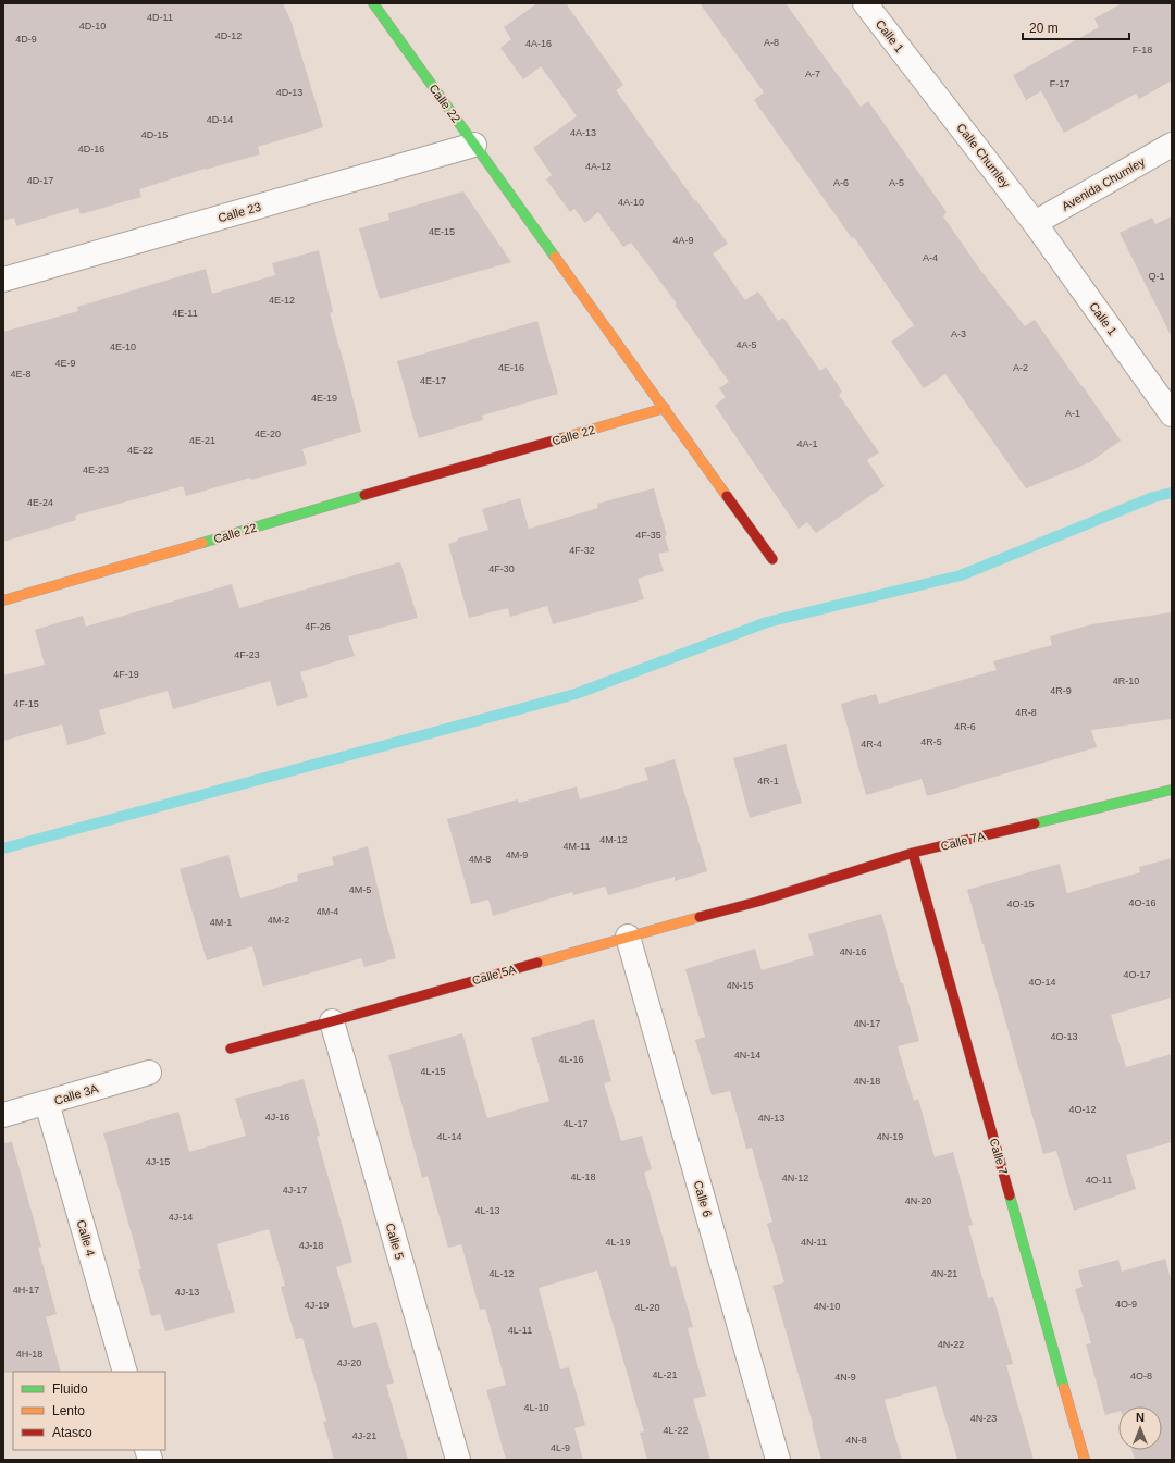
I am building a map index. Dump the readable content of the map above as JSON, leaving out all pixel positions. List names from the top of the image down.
{
  "streets": {
    "street": [
      "Calle 1",
      "Calle 22",
      "Calle Chumley",
      "Avenida Chumley",
      "Calle 23",
      "Calle 7A",
      "Calle 5A",
      "Calle 3A",
      "Calle 7",
      "Calle 6",
      "Calle 4",
      "Calle 5"
    ]
  },
  "crossings": [
    ["Calle 1", "Calle Chumley"],
    ["Calle 1", "Avenida Chumley"],
    ["Calle 22", "Calle 23"],
    ["Calle Chumley", "Avenida Chumley"],
    ["Calle 7A", "Calle 5A"],
    ["Calle 7A", "Calle 7"],
    ["Calle 5A", "Calle 6"],
    ["Calle 5A", "Calle 5"],
    ["Calle 3A", "Calle 4"]
  ],
  "house_numbers": [
    "4D-11",
    "4D-10",
    "4D-12",
    "4D-9",
    "A-8",
    "4A-16",
    "F-18",
    "A-7",
    "F-17",
    "4D-13",
    "4D-14",
    "4A-13",
    "4D-15",
    "4D-16",
    "4A-12",
    "4D-17",
    "A-6",
    "A-5",
    "4A-10",
    "4E-15",
    "4A-9",
    "A-4",
    "Q-1",
    "4E-12",
    "4E-11",
    "A-3",
    "4A-5",
    "4E-10",
    "4E-9",
    "4E-16",
    "A-2",
    "4E-8",
    "4E-17",
    "4E-19",
    "A-1",
    "4E-20",
    "4E-21",
    "4A-1",
    "4E-22",
    "4E-23",
    "4E-24",
    "4F-35",
    "4F-32",
    "4F-30",
    "4F-26",
    "4F-23",
    "4F-19",
    "4R-10",
    "4R-9",
    "4F-15",
    "4R-8",
    "4R-6",
    "4R-5",
    "4R-4",
    "4R-1",
    "4M-12",
    "4M-11",
    "4M-9",
    "4M-8",
    "4M-5",
    "4O-16",
    "4O-15",
    "4M-4",
    "4M-2",
    "4M-1",
    "4N-16",
    "4O-17",
    "4O-14",
    "4N-15",
    "4N-17",
    "4O-13",
    "4N-14",
    "4L-16",
    "4L-15",
    "4N-18",
    "4O-12",
    "4J-16",
    "4N-13",
    "4L-17",
    "4L-14",
    "4N-19",
    "4J-15",
    "4L-18",
    "4N-12",
    "4O-11",
    "4J-17",
    "4N-20",
    "4L-13",
    "4J-14",
    "4L-19",
    "4N-11",
    "4J-18",
    "4L-12",
    "4N-21",
    "4H-17",
    "4J-13",
    "4O-9",
    "4J-19",
    "4N-10",
    "4L-20",
    "4L-11",
    "4N-22",
    "4H-18",
    "4J-20",
    "4L-21",
    "4O-8",
    "4N-9",
    "4L-10",
    "4N-23",
    "4L-22",
    "4J-21",
    "4N-8",
    "4L-9"
  ],
  "legend": ["Fluido", "Lento", "Atasco"],
  "scale_bar": "20 m",
  "north": "top"
}
